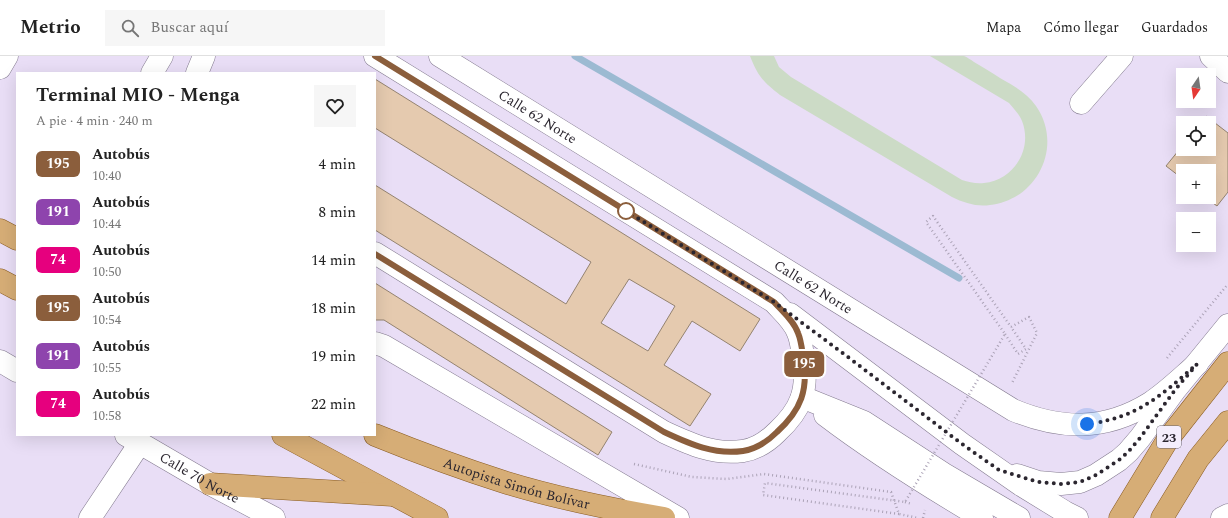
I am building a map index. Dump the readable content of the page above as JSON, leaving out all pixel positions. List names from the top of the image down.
{
  "streets": {
    "main road": ["23", "Autopista Simón Bolívar"],
    "street": ["Calle 62 Norte", "Calle 70 Norte"]
  },
  "lines": ["bus line 195"],
  "north": "bottom",
  "page": {
    "header": "Metrio",
    "search": "Buscar aquí",
    "nav": ["Mapa", "Cómo llegar", "Guardados"],
    "on_map": "195",
    "map_buttons": ["+", "−"],
    "heading": ["Terminal MIO - Menga", "A pie · 4 min · 240 m"],
    "list": [
      {
        "mark": "195",
        "name": "Autobús",
        "note": "10:40",
        "value": "4 min"
      },
      {
        "mark": "191",
        "name": "Autobús",
        "note": "10:44",
        "value": "8 min"
      },
      {
        "mark": "74",
        "name": "Autobús",
        "note": "10:50",
        "value": "14 min"
      },
      {
        "mark": "195",
        "name": "Autobús",
        "note": "10:54",
        "value": "18 min"
      },
      {
        "mark": "191",
        "name": "Autobús",
        "note": "10:55",
        "value": "19 min"
      },
      {
        "mark": "74",
        "name": "Autobús",
        "note": "10:58",
        "value": "22 min"
      }
    ]
  }
}
